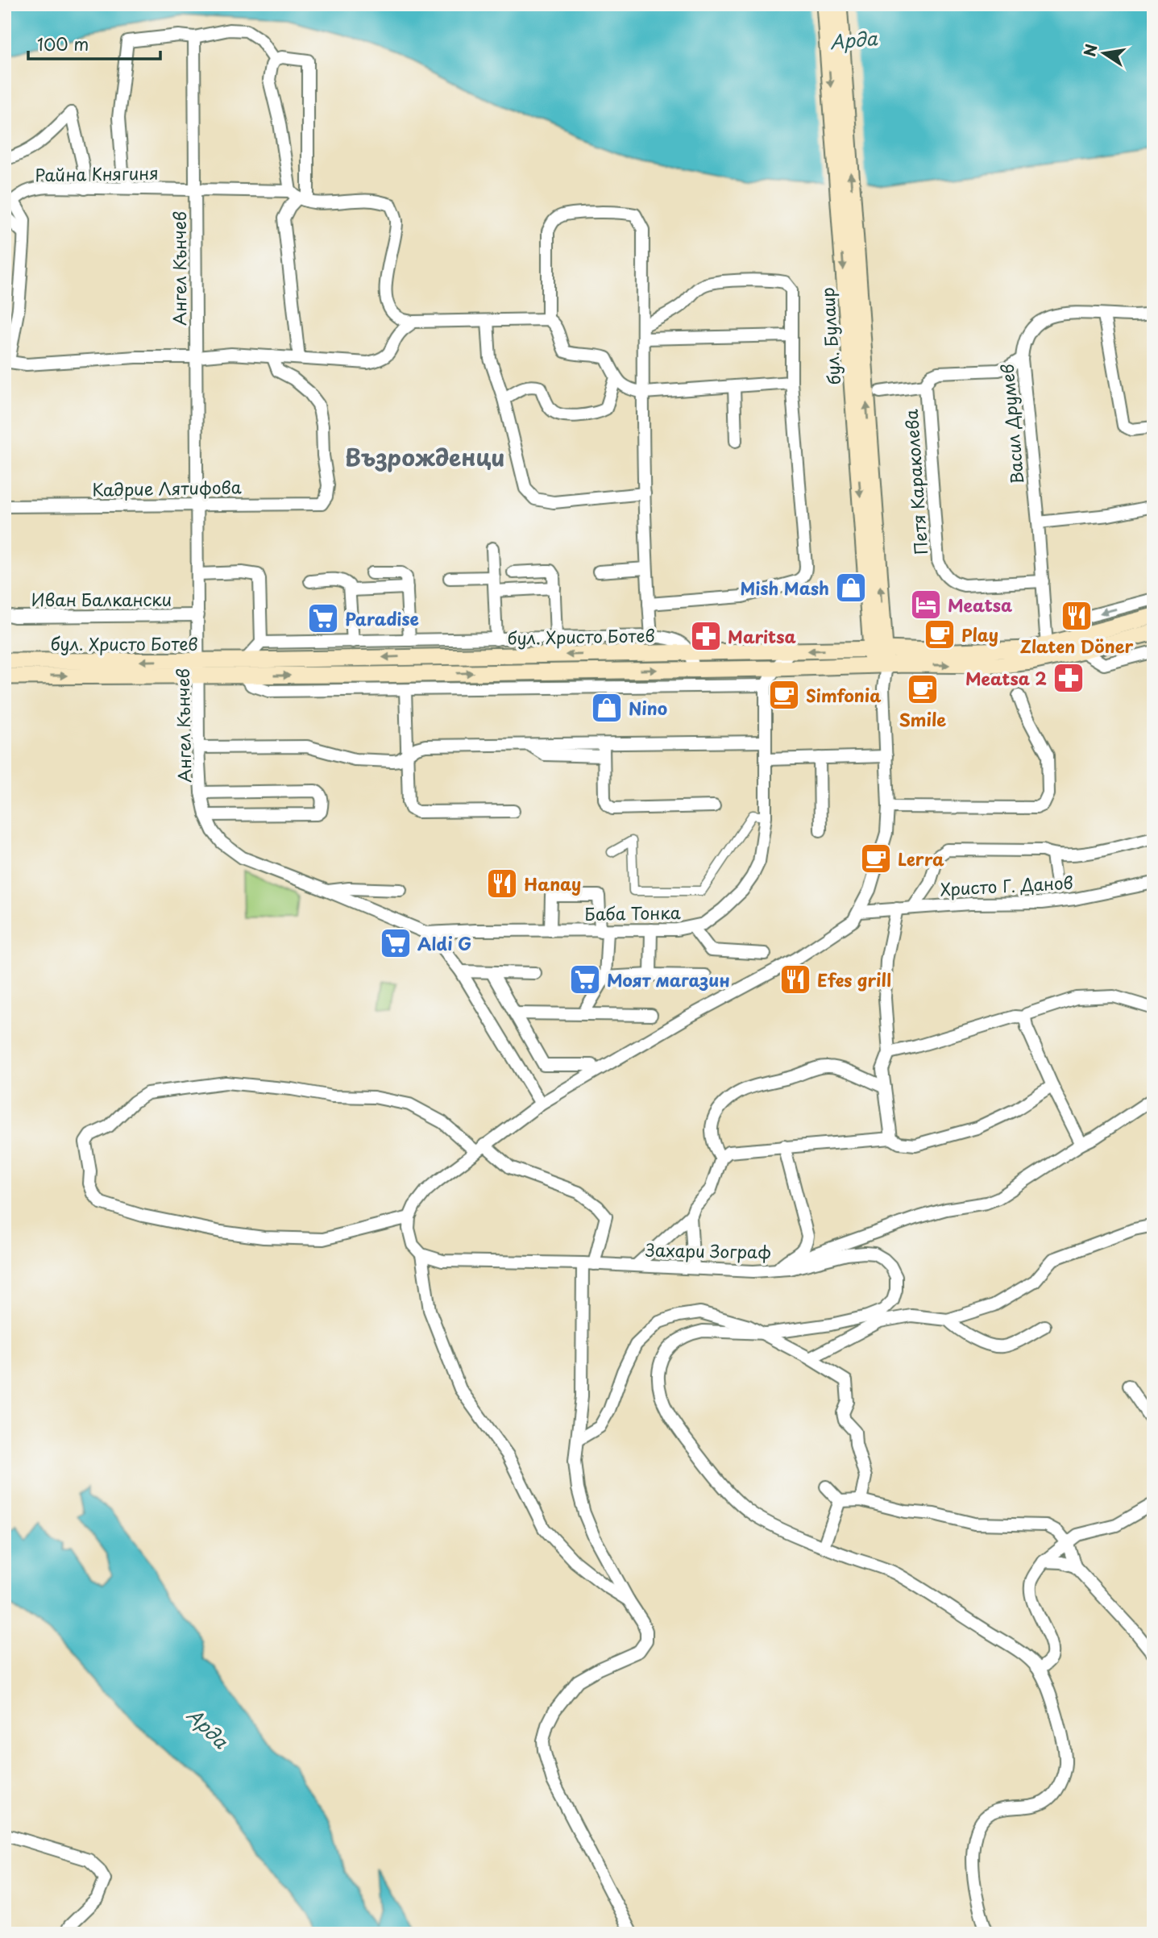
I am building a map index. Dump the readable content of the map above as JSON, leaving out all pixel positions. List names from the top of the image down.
{
  "streets": {
    "main road": ["бул. Булаир", "бул. Христо Ботев"],
    "street": [
      "Райна Княгиня",
      "Ангел Кънчев",
      "Васил Друмев",
      "Петя Караколева",
      "Кадрие Лятифова",
      "Иван Балкански",
      "Христо Г. Данов",
      "Баба Тонка",
      "Захари Зограф"
    ]
  },
  "crossings": [
    ["Райна Княгиня", "Ангел Кънчев"],
    ["Ангел Кънчев", "Кадрие Лятифова"],
    ["Ангел Кънчев", "Иван Балкански"],
    ["Ангел Кънчев", "бул. Христо Ботев"],
    ["Ангел Кънчев", "Баба Тонка"],
    ["бул. Булаир", "бул. Христо Ботев"],
    ["Васил Друмев", "Петя Караколева"],
    ["Васил Друмев", "бул. Христо Ботев"],
    ["бул. Христо Ботев", "Баба Тонка"]
  ],
  "districts": ["Възрожденци"],
  "water": ["Арда"],
  "places": {
    "shop": ["Mish Mash", "Nino"],
    "hotel": ["Meatsa"],
    "restaurant": ["Zlaten Döner", "Hanay", "Efes grill"],
    "supermarket": ["Paradise", "Aldi G", "Моят магазин"],
    "cafe": [
      "Play",
      "Smile",
      "Simfonia",
      "Lerra"
    ],
    "pharmacy": ["Maritsa", "Meatsa 2"]
  },
  "scale_bar": "100 m",
  "north": "left"
}
